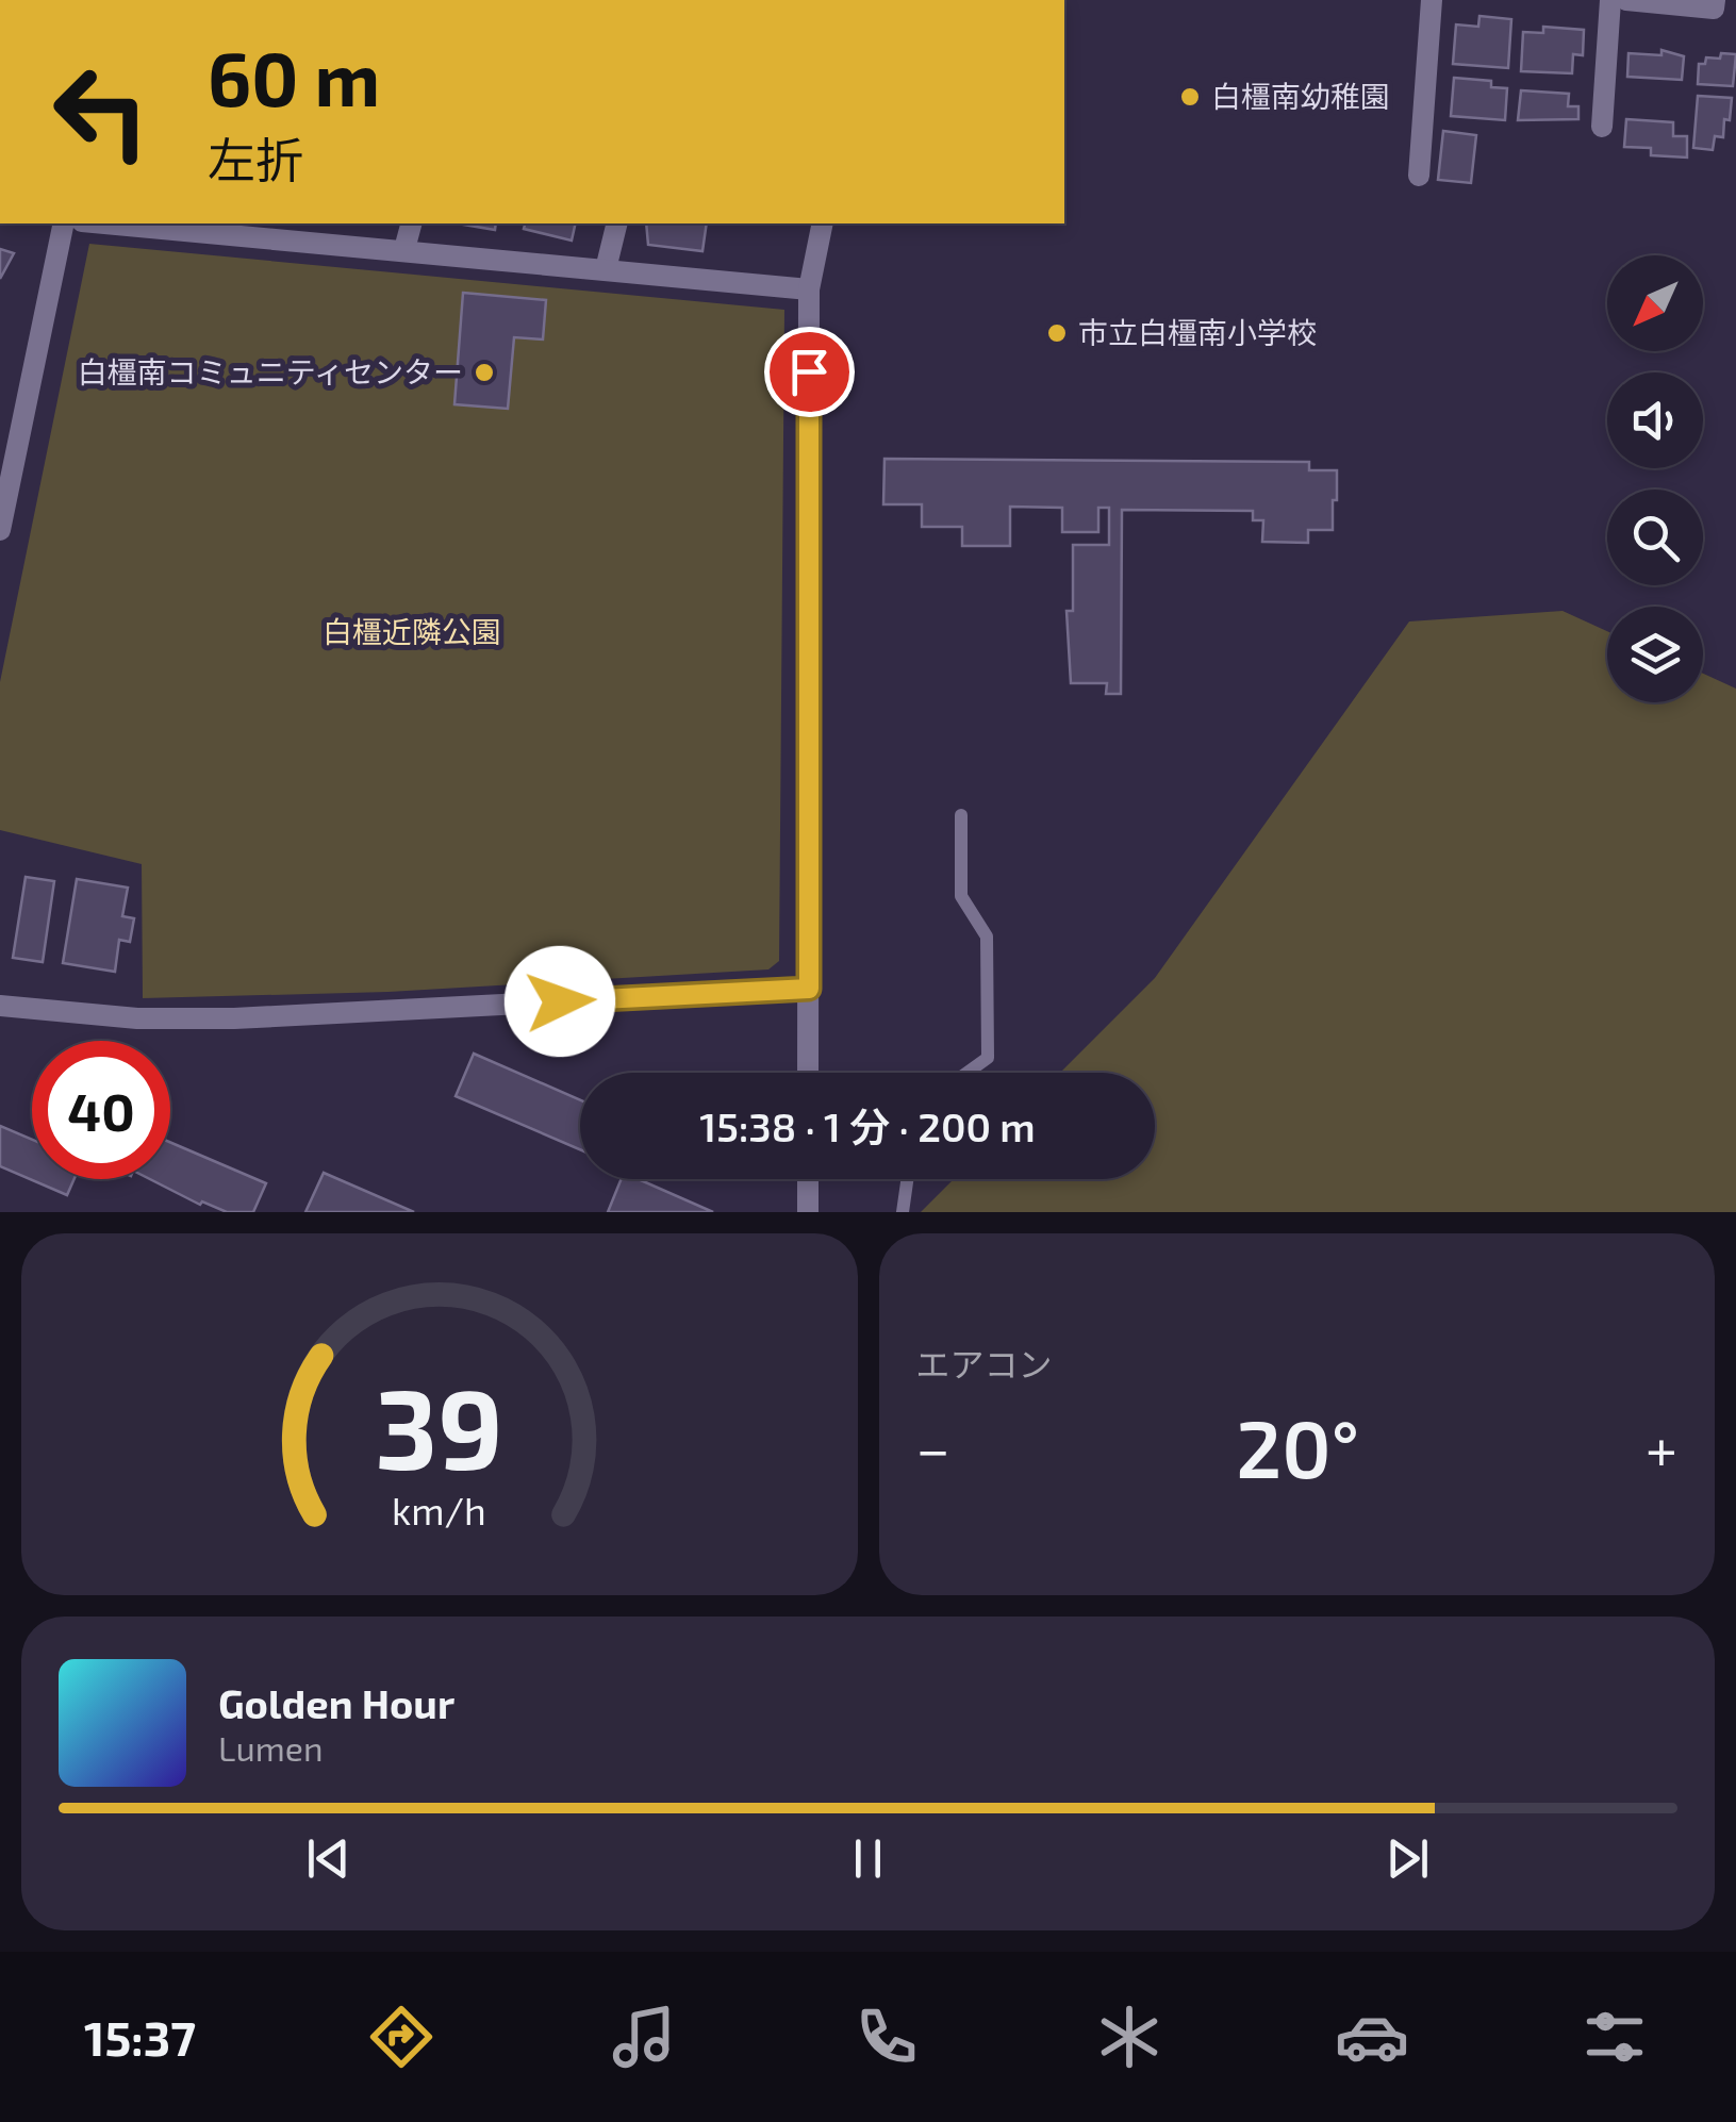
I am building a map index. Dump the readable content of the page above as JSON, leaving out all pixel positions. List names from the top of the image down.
{
  "parks": ["白橿近隣公園"],
  "places": ["白橿南幼稚園", "市立白橿南小学校", "白橿南コミュニティセンター"],
  "north": "bottom left",
  "page": {
    "turn": ["60 m", "左折"],
    "limit": "40",
    "trip": "15:38 · 1 分 · 200 m",
    "tile": "エアコン",
    "heat": ["−", "20°", "+"],
    "song": ["Golden Hour", "Lumen"],
    "tabs": "15:37",
    "gauge": ["39", "km/h"]
  }
}
